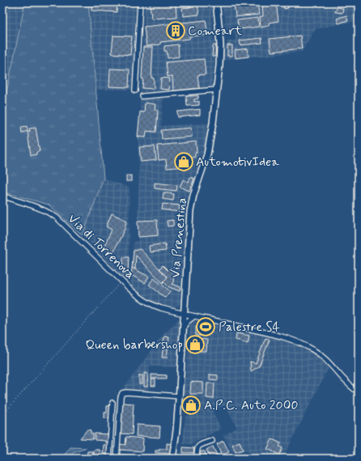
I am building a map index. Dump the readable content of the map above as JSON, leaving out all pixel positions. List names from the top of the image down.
{
  "streets": {
    "main road": ["Via Prenestina"],
    "street": ["Via di Torrenova"]
  },
  "crossings": [
    ["Via Prenestina", "Via di Torrenova"]
  ],
  "places": {
    "building": ["Comeart"],
    "shop": ["AutomotivIdea", "Queen barbershop", "A.P.C. Auto 2000"],
    "sports": ["Palestre S4"]
  }
}
